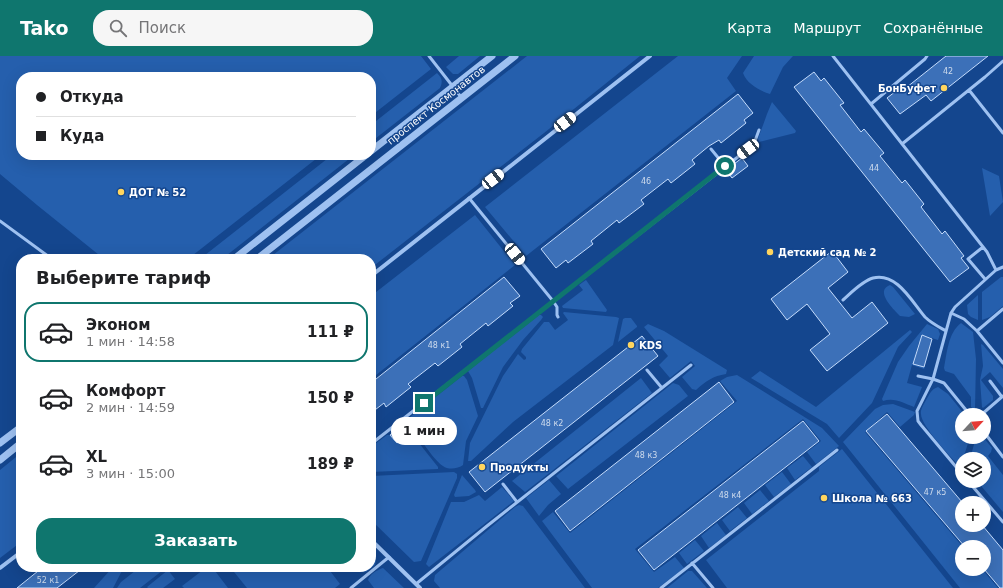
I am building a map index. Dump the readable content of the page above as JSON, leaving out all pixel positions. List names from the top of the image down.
{
  "streets": {
    "street": ["проспект Космонавтов"]
  },
  "places": [
    "БонБуфет",
    "ДОТ № 52",
    "Детский сад № 2",
    "KDS",
    "Продукты",
    "Школа № 663"
  ],
  "house_numbers": [
    "42",
    "44",
    "46",
    "48 к1",
    "48 к2",
    "48 к3",
    "47 к5",
    "48 к4",
    "52 к1"
  ],
  "north": "top right",
  "page": {
    "header": "Tako",
    "search": "Поиск",
    "nav": ["Карта", "Маршрут", "Сохранённые"],
    "banner": ["Откуда", "Куда"],
    "heading": "Выберите тариф",
    "list": [
      {
        "name": "Эконом",
        "note": "1 мин · 14:58",
        "value": "111 ₽"
      },
      {
        "name": "Комфорт",
        "note": "2 мин · 14:59",
        "value": "150 ₽"
      },
      {
        "name": "XL",
        "note": "3 мин · 15:00",
        "value": "189 ₽"
      }
    ],
    "map_buttons": ["+", "−"],
    "bubble": "1 мин",
    "buttons": "Заказать"
  }
}
